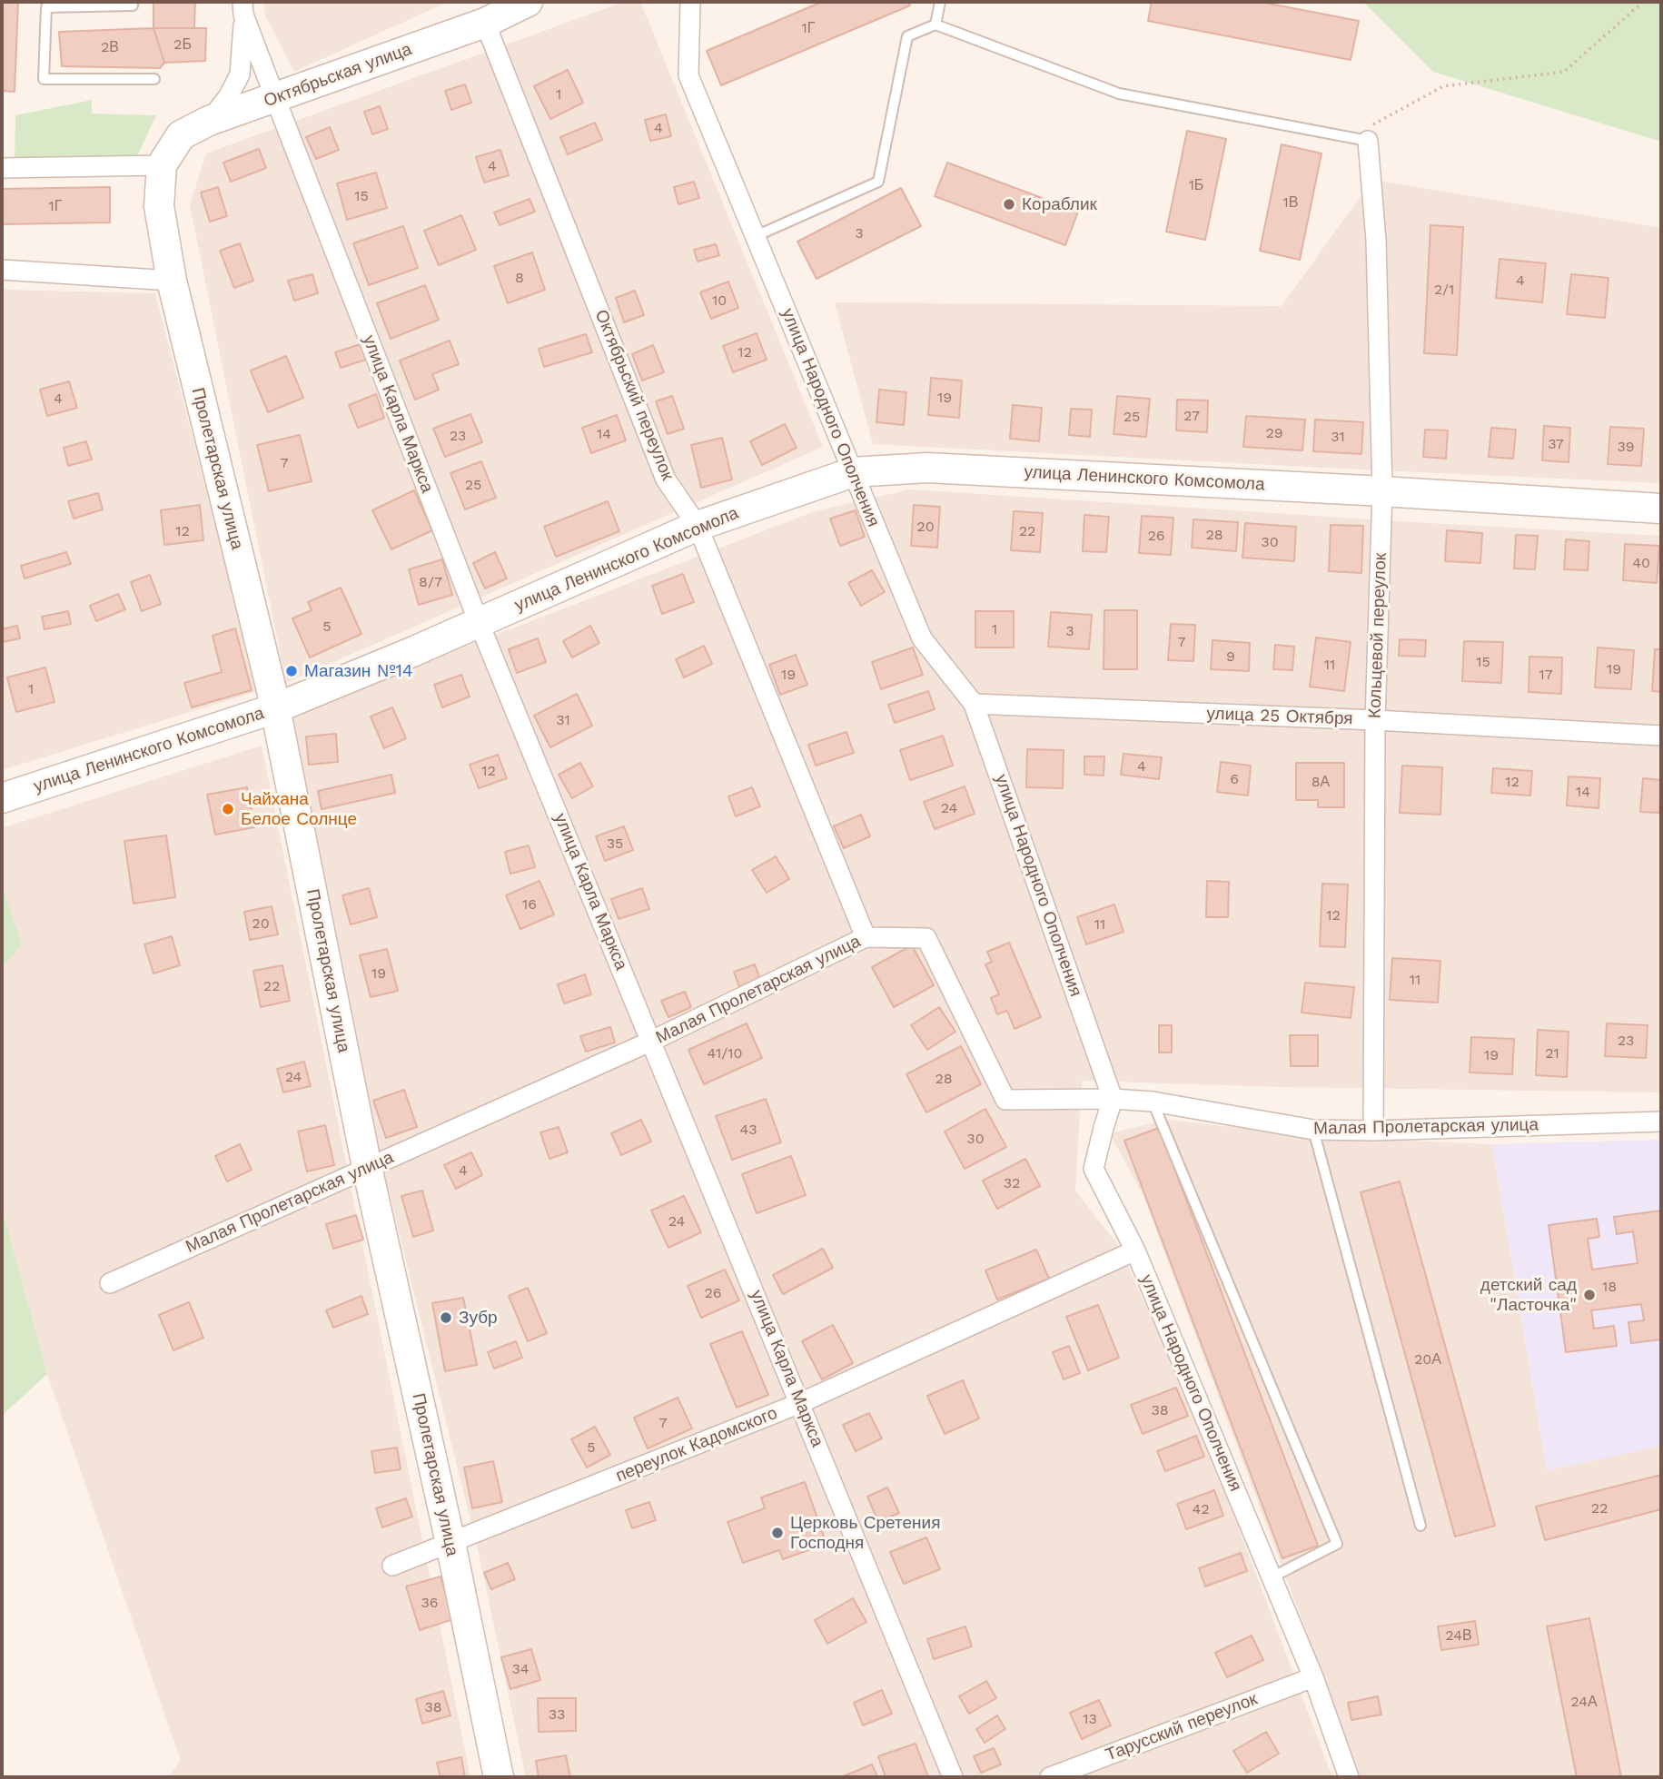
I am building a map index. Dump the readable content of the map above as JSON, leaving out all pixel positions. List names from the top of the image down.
{
  "streets": {
    "main road": ["Октябрьская улица", "Пролетарская улица", "улица Ленинского Комсомола"],
    "street": [
      "Октябрьский переулок",
      "улица Карла Маркса",
      "улица Народного Ополчения",
      "Кольцевой переулок",
      "улица 25 Октября",
      "Малая Пролетарская улица",
      "переулок Кадомского",
      "Тарусский переулок"
    ]
  },
  "crossings": [
    ["Октябрьская улица", "Октябрьский переулок"],
    ["Октябрьская улица", "улица Карла Маркса"],
    ["Октябрьская улица", "Пролетарская улица"],
    ["Октябрьский переулок", "улица Ленинского Комсомола"],
    ["Октябрьский переулок", "Малая Пролетарская улица"],
    ["улица Карла Маркса", "улица Ленинского Комсомола"],
    ["улица Карла Маркса", "Малая Пролетарская улица"],
    ["улица Карла Маркса", "переулок Кадомского"],
    ["улица Народного Ополчения", "улица Ленинского Комсомола"],
    ["улица Народного Ополчения", "улица 25 Октября"],
    ["улица Народного Ополчения", "Малая Пролетарская улица"],
    ["улица Народного Ополчения", "переулок Кадомского"],
    ["улица Народного Ополчения", "Тарусский переулок"],
    ["Пролетарская улица", "улица Ленинского Комсомола"],
    ["Пролетарская улица", "Малая Пролетарская улица"],
    ["Пролетарская улица", "переулок Кадомского"],
    ["улица Ленинского Комсомола", "Кольцевой переулок"],
    ["Кольцевой переулок", "улица 25 Октября"],
    ["Кольцевой переулок", "Малая Пролетарская улица"]
  ],
  "places": [
    "Кораблик",
    "Магазин №14",
    "Чайхана Белое Солнце",
    "детский сад \"Ласточка\"",
    "Зубр",
    "Церковь Сретения Господня"
  ],
  "house_numbers": [
    "1Г",
    "2Б",
    "2В",
    "1",
    "4",
    "4",
    "1Б",
    "15",
    "1В",
    "1Г",
    "3",
    "8",
    "4",
    "2/1",
    "10",
    "12",
    "19",
    "4",
    "27",
    "25",
    "29",
    "14",
    "23",
    "31",
    "37",
    "39",
    "7",
    "25",
    "20",
    "12",
    "22",
    "28",
    "26",
    "30",
    "40",
    "8/7",
    "5",
    "1",
    "3",
    "7",
    "9",
    "15",
    "11",
    "19",
    "19",
    "17",
    "1",
    "31",
    "4",
    "12",
    "6",
    "8А",
    "12",
    "14",
    "24",
    "35",
    "16",
    "12",
    "20",
    "11",
    "19",
    "11",
    "22",
    "23",
    "41/10",
    "21",
    "19",
    "24",
    "28",
    "43",
    "30",
    "4",
    "32",
    "24",
    "18",
    "26",
    "20А",
    "38",
    "7",
    "5",
    "22",
    "42",
    "36",
    "24В",
    "34",
    "24А",
    "38",
    "33",
    "13"
  ]
}
